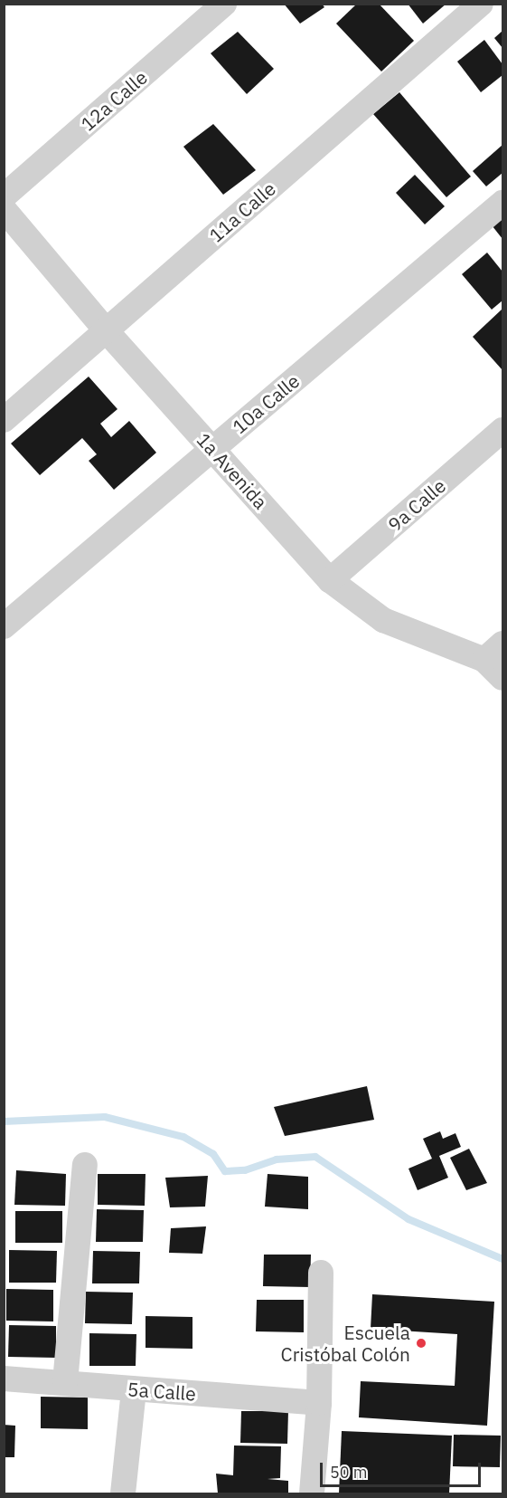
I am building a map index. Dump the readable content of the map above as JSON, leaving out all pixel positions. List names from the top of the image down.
{
  "streets": {
    "street": [
      "12a Calle",
      "11a Calle",
      "10a Calle",
      "1a Avenida",
      "9a Calle",
      "5a Calle"
    ]
  },
  "crossings": [
    ["11a Calle", "1a Avenida"],
    ["10a Calle", "1a Avenida"],
    ["1a Avenida", "9a Calle"]
  ],
  "places": ["Escuela Cristóbal Colón"],
  "scale_bar": "50 m"
}
